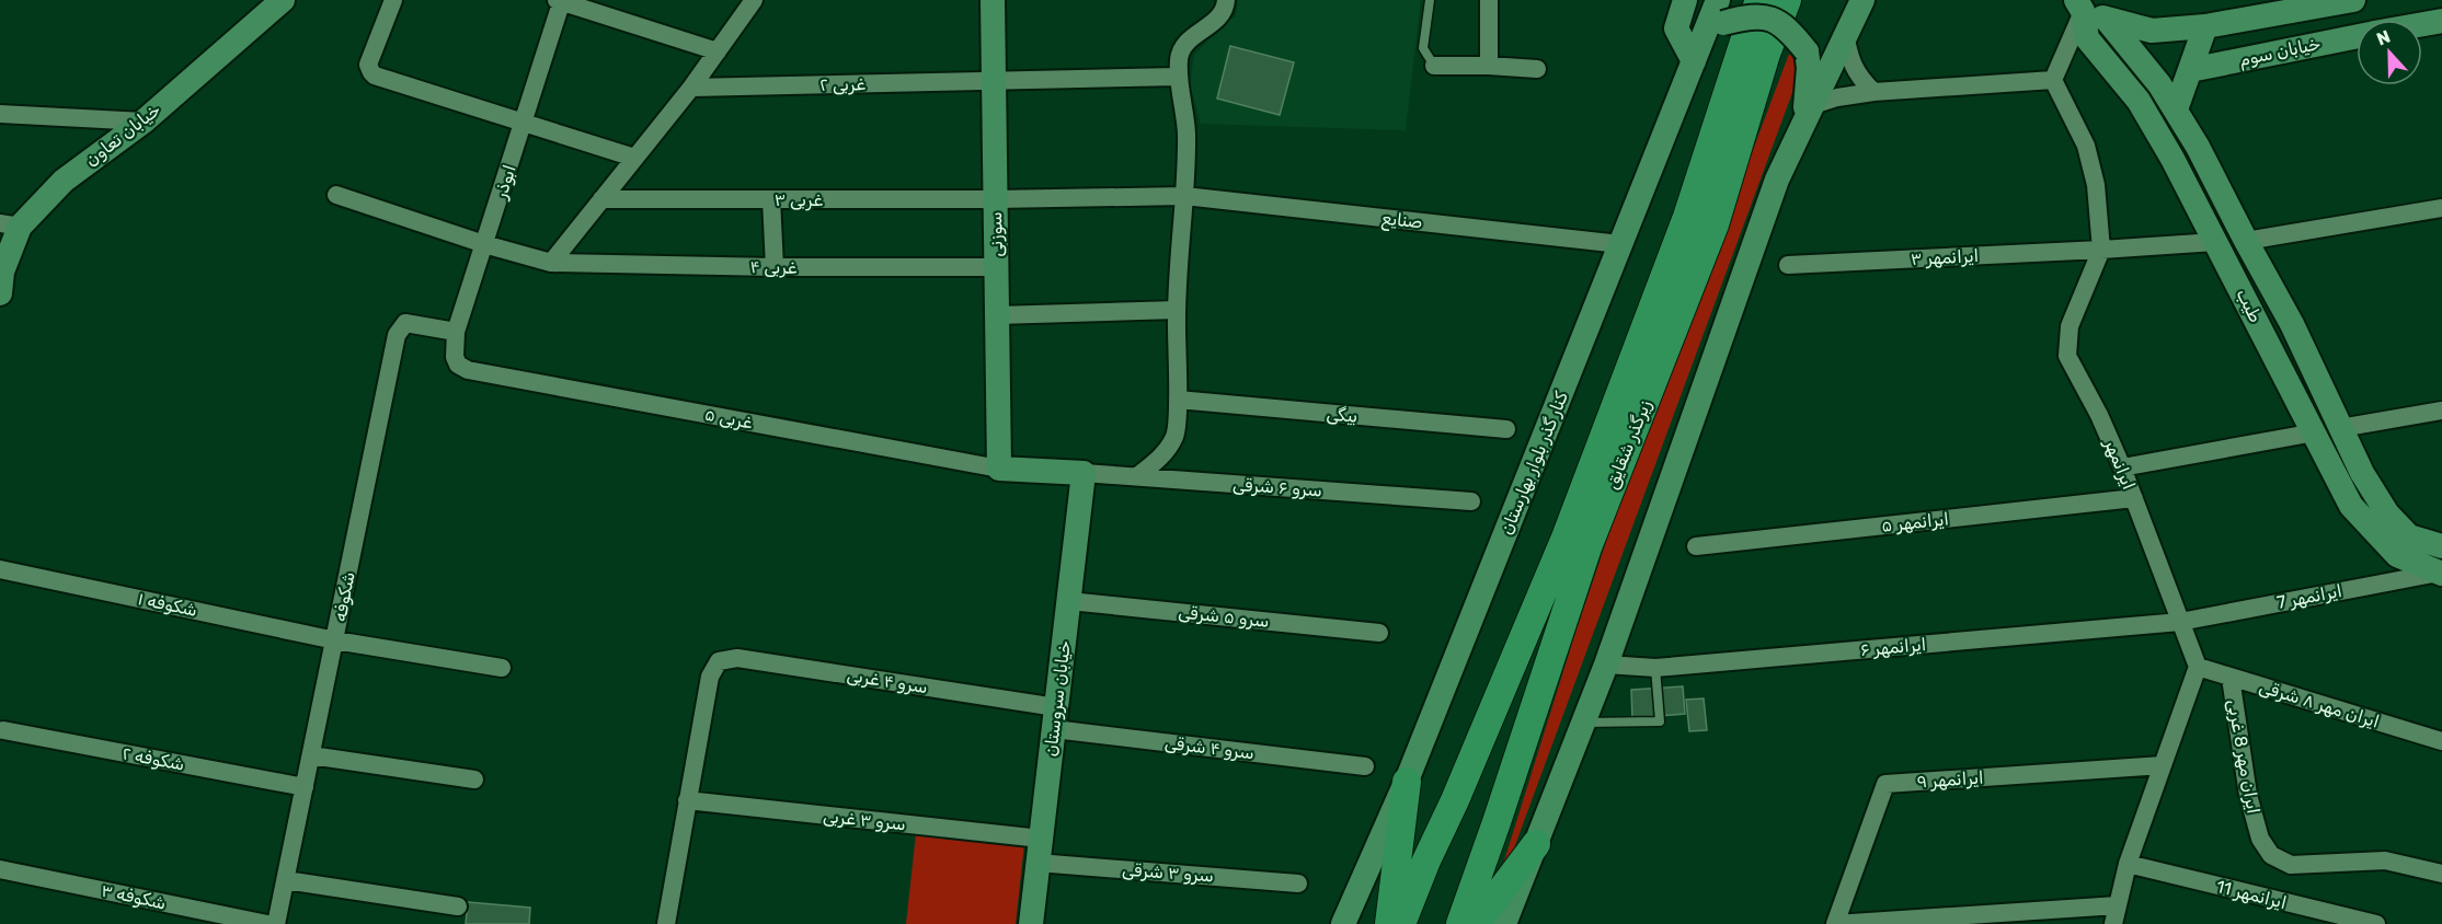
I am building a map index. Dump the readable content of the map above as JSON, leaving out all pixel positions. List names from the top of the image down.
{
  "streets": {
    "main road": [
      "خیابان سوم",
      "خیابان تعاون",
      "سوزنی",
      "طیب",
      "زیرگذر شقایق",
      "کنار گذر بلوار بهارستان",
      "خیابان سروستان"
    ],
    "street": [
      "غربی ۲",
      "ابوذر",
      "غربی ۳",
      "صنایع",
      "ایرانمهر ۳",
      "غربی ۴",
      "بیگی",
      "غربی ۵",
      "ایرانمهر",
      "سرو ۶ شرقی",
      "ایرانمهر ۵",
      "شکوفه",
      "ایرانمهر 7",
      "شکوفه ۱",
      "سرو ۵ شرقی",
      "ایرانمهر ۶",
      "سرو ۴ غربی",
      "ایران مهر ٨ شرقی",
      "سرو ۴ شرقی",
      "ایران مهر 8 غربی",
      "شکوفه ۲",
      "ایرانمهر ۹",
      "سرو ۳ غربی",
      "سرو ۳ شرقی",
      "ایرانمهر 11",
      "شکوفه ۳"
    ]
  },
  "crossings": [
    ["خیابان سوم", "طیب"],
    ["غربی ۲", "سوزنی"],
    ["ابوذر", "غربی ۴"],
    ["ابوذر", "غربی ۵"],
    ["ابوذر", "شکوفه"],
    ["غربی ۳", "صنایع"],
    ["غربی ۳", "سوزنی"],
    ["صنایع", "سوزنی"],
    ["صنایع", "کنار گذر بلوار بهارستان"],
    ["سوزنی", "غربی ۴"],
    ["سوزنی", "غربی ۵"],
    ["ایرانمهر ۳", "طیب"],
    ["ایرانمهر ۳", "ایرانمهر"],
    ["طیب", "ایرانمهر 7"],
    ["ایرانمهر", "ایرانمهر ۵"],
    ["ایرانمهر", "ایرانمهر 7"],
    ["ایرانمهر", "ایرانمهر ۶"],
    ["ایرانمهر", "ایران مهر ٨ شرقی"],
    ["سرو ۶ شرقی", "خیابان سروستان"],
    ["شکوفه", "شکوفه ۱"],
    ["شکوفه", "شکوفه ۲"],
    ["ایرانمهر 7", "ایرانمهر ۶"],
    ["سرو ۵ شرقی", "خیابان سروستان"],
    ["سرو ۴ غربی", "خیابان سروستان"],
    ["سرو ۴ غربی", "سرو ۴ شرقی"],
    ["سرو ۴ غربی", "سرو ۳ غربی"],
    ["خیابان سروستان", "سرو ۴ شرقی"],
    ["خیابان سروستان", "سرو ۳ غربی"],
    ["خیابان سروستان", "سرو ۳ شرقی"],
    ["ایران مهر ٨ شرقی", "ایران مهر 8 غربی"]
  ],
  "north": "top"
}
